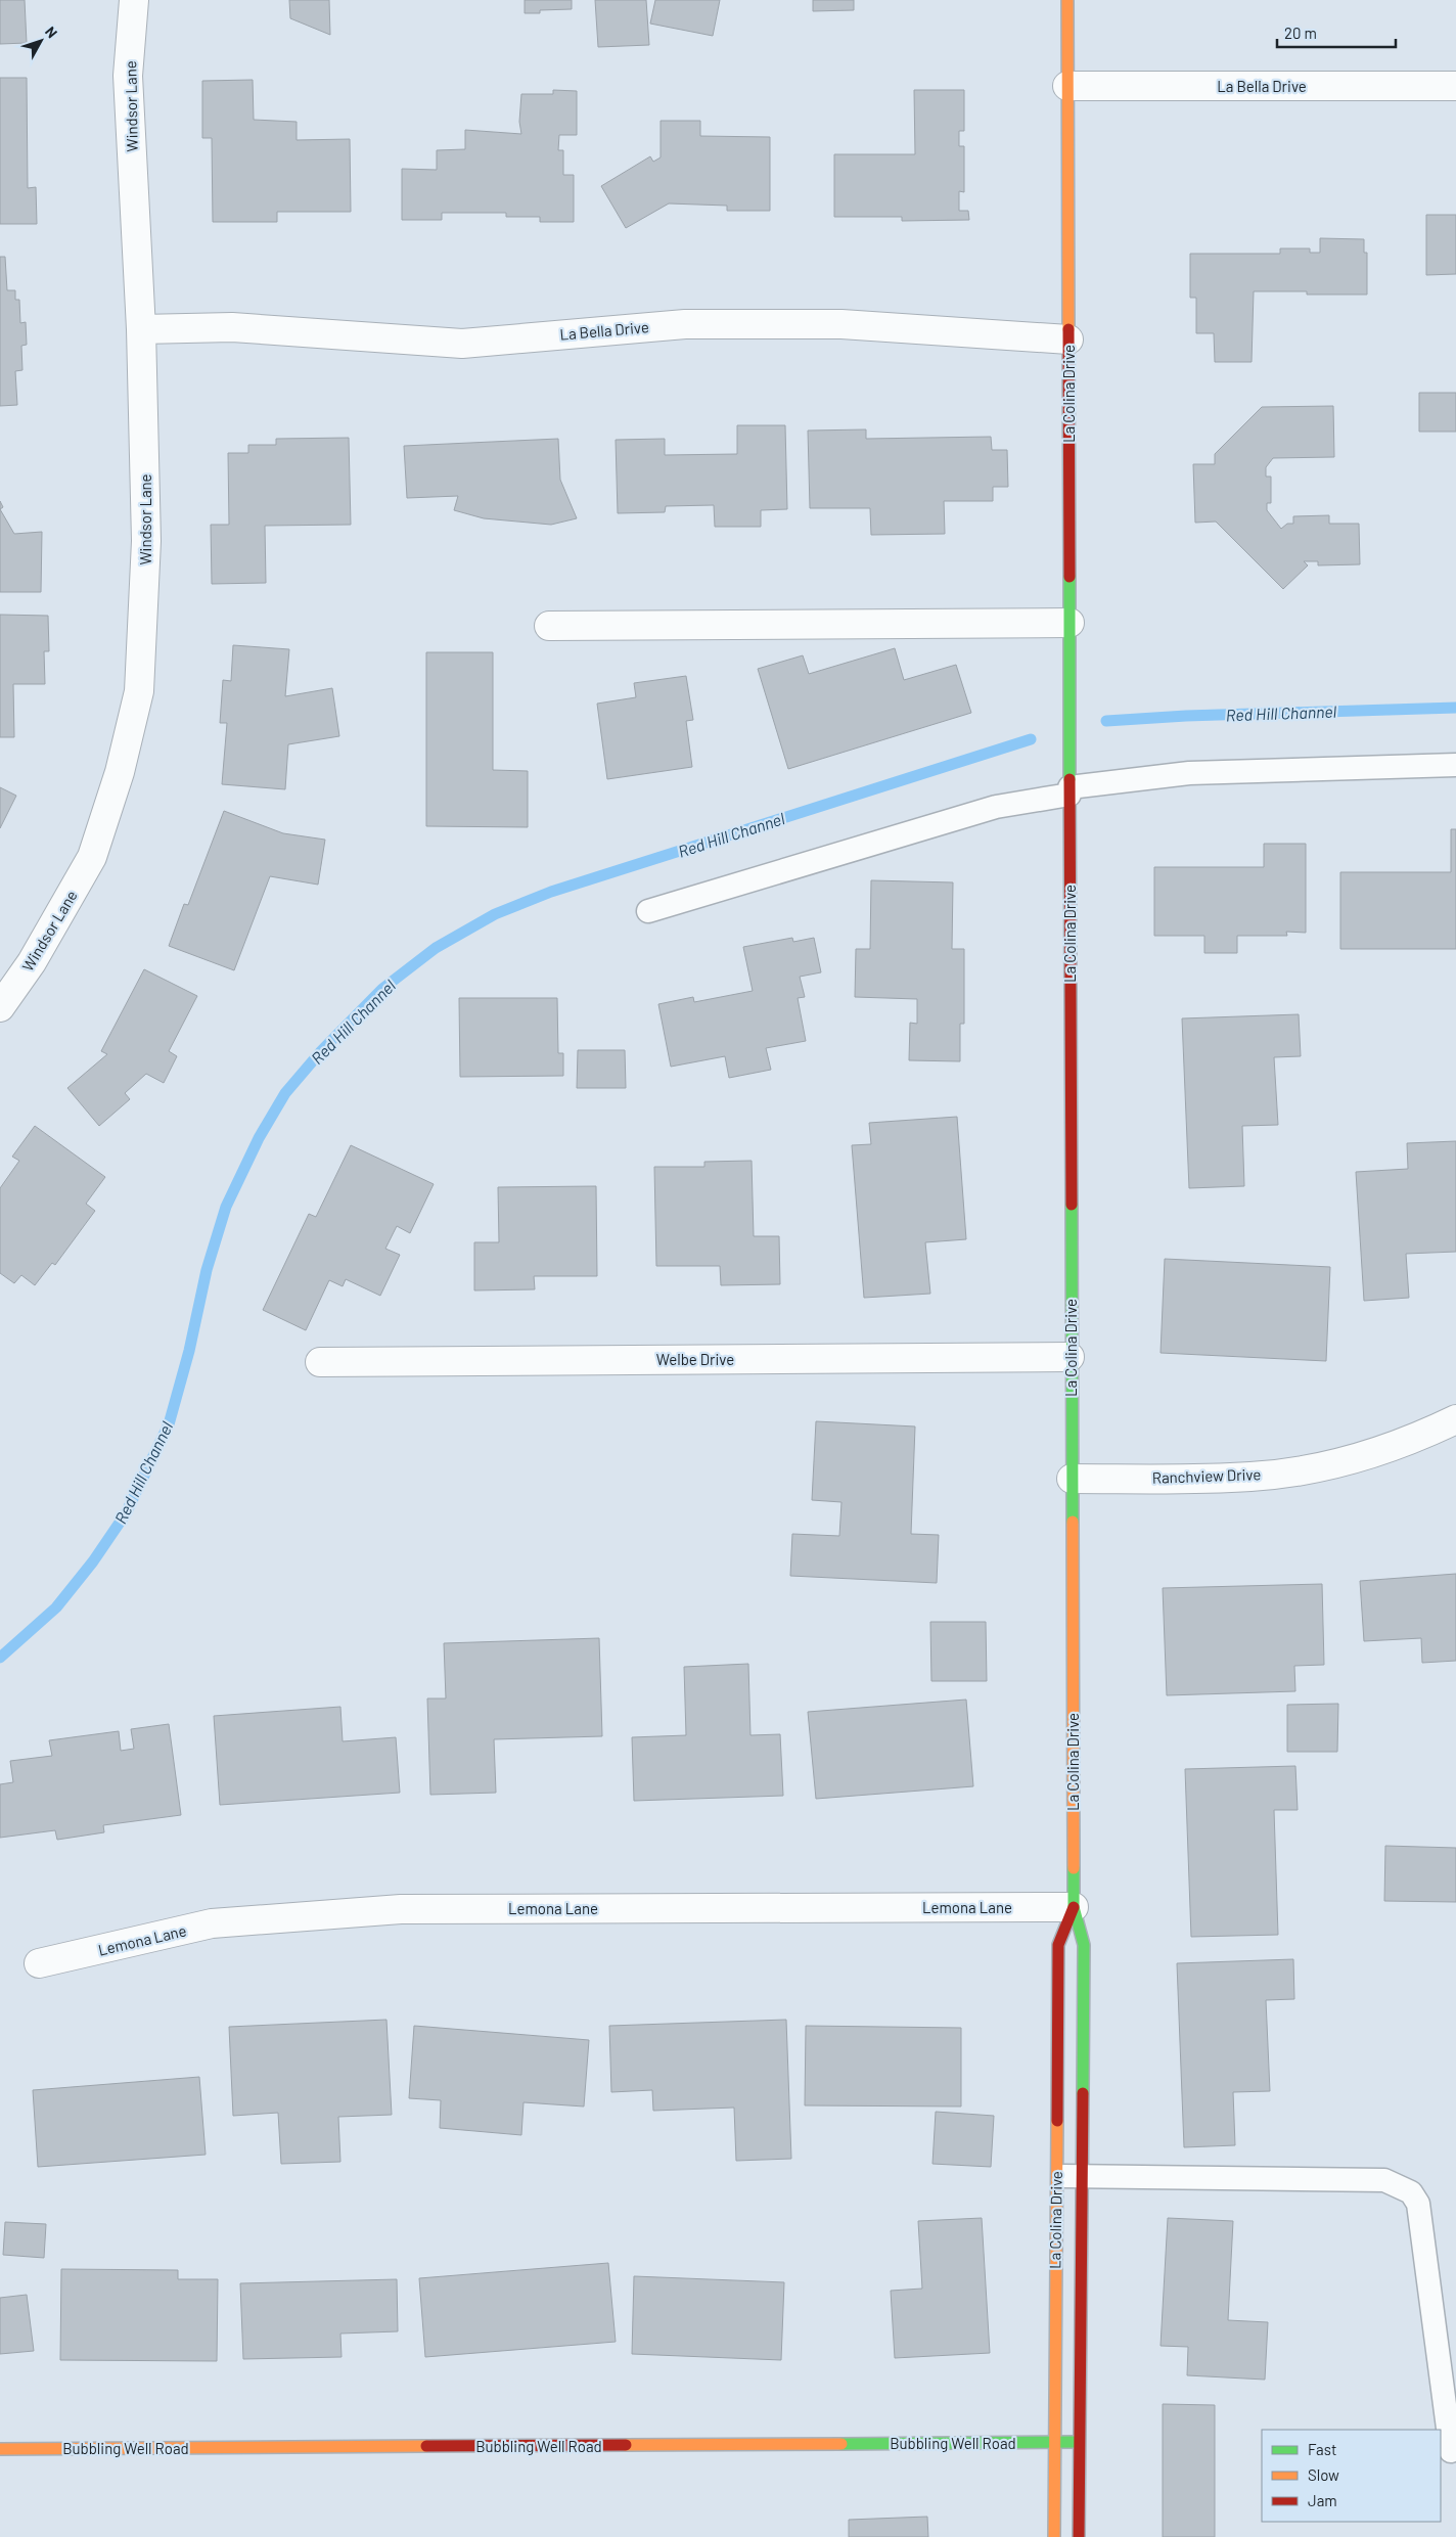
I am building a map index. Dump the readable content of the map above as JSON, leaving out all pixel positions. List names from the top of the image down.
{
  "streets": {
    "street": [
      "La Bella Drive",
      "Windsor Lane",
      "La Colina Drive",
      "Welbe Drive",
      "Ranchview Drive",
      "Lemona Lane",
      "Bubbling Well Road"
    ]
  },
  "crossings": [
    ["La Bella Drive", "Windsor Lane"],
    ["La Bella Drive", "La Colina Drive"],
    ["La Colina Drive", "Welbe Drive"],
    ["La Colina Drive", "Ranchview Drive"],
    ["La Colina Drive", "Lemona Lane"],
    ["La Colina Drive", "Bubbling Well Road"]
  ],
  "water": ["Red Hill Channel"],
  "legend": ["Fast", "Slow", "Jam"],
  "scale_bar": "20 m",
  "north": "top right"
}
